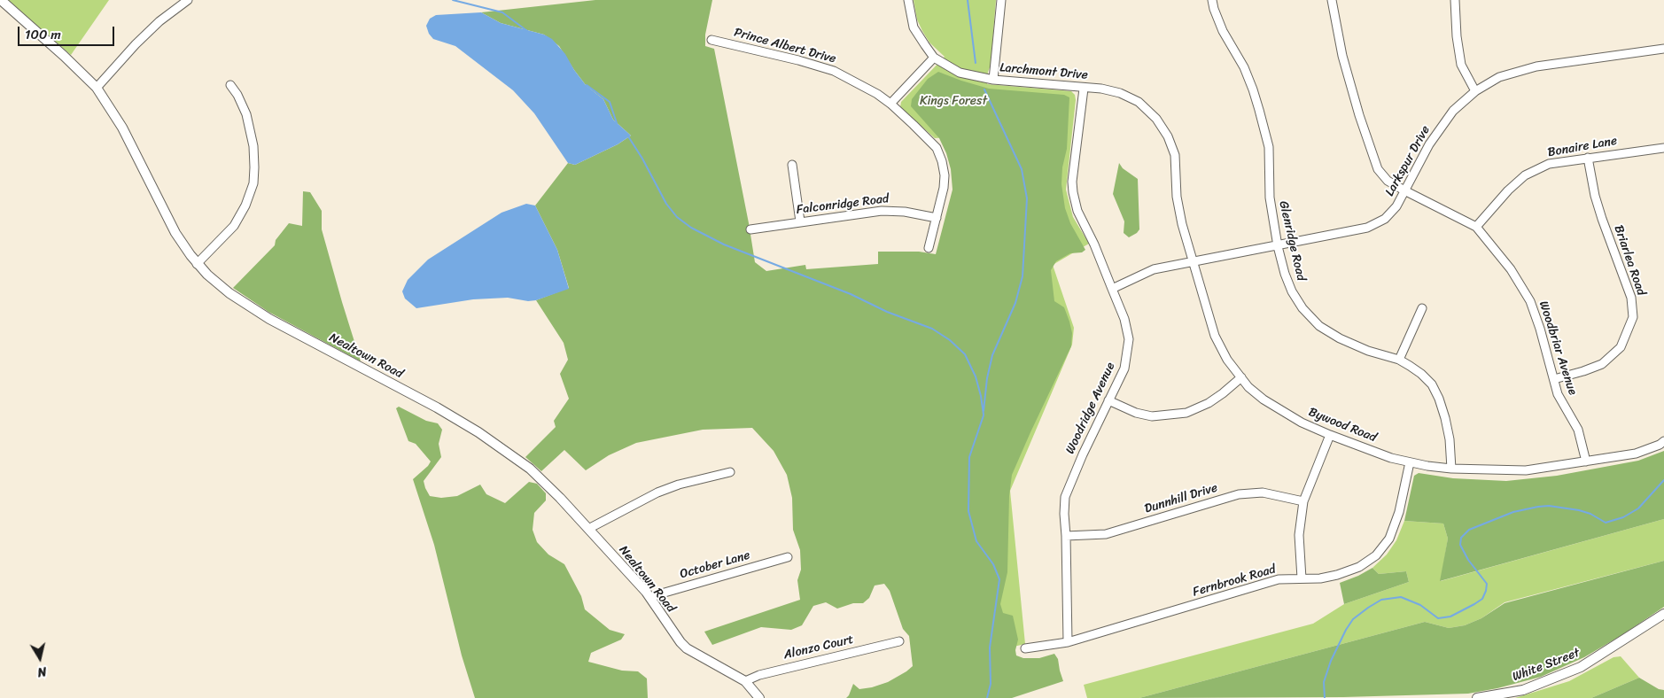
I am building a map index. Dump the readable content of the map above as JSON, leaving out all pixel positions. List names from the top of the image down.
{
  "streets": {
    "street": [
      "Prince Albert Drive",
      "Larchmont Drive",
      "Bonaire Lane",
      "Larkspur Drive",
      "Falconridge Road",
      "Glenridge Road",
      "Briarlea Road",
      "Woodbriar Avenue",
      "Nealtown Road",
      "Woodridge Avenue",
      "Bywood Road",
      "Dunnhill Drive",
      "October Lane",
      "Fernbrook Road",
      "Alonzo Court",
      "White Street"
    ]
  },
  "crossings": [
    ["Prince Albert Drive", "Falconridge Road"],
    ["Larchmont Drive", "Woodridge Avenue"],
    ["Larchmont Drive", "Bywood Road"],
    ["Bonaire Lane", "Briarlea Road"],
    ["Bonaire Lane", "Woodbriar Avenue"],
    ["Larkspur Drive", "Glenridge Road"],
    ["Larkspur Drive", "Woodbriar Avenue"],
    ["Larkspur Drive", "Woodridge Avenue"],
    ["Larkspur Drive", "Bywood Road"],
    ["Glenridge Road", "Bywood Road"],
    ["Briarlea Road", "Woodbriar Avenue"],
    ["Woodbriar Avenue", "Bywood Road"],
    ["Nealtown Road", "October Lane"],
    ["Nealtown Road", "Alonzo Court"],
    ["Woodridge Avenue", "Dunnhill Drive"],
    ["Woodridge Avenue", "Fernbrook Road"],
    ["Bywood Road", "Fernbrook Road"]
  ],
  "parks": ["Kings Forest"],
  "scale_bar": "100 m",
  "north": "bottom"
}
